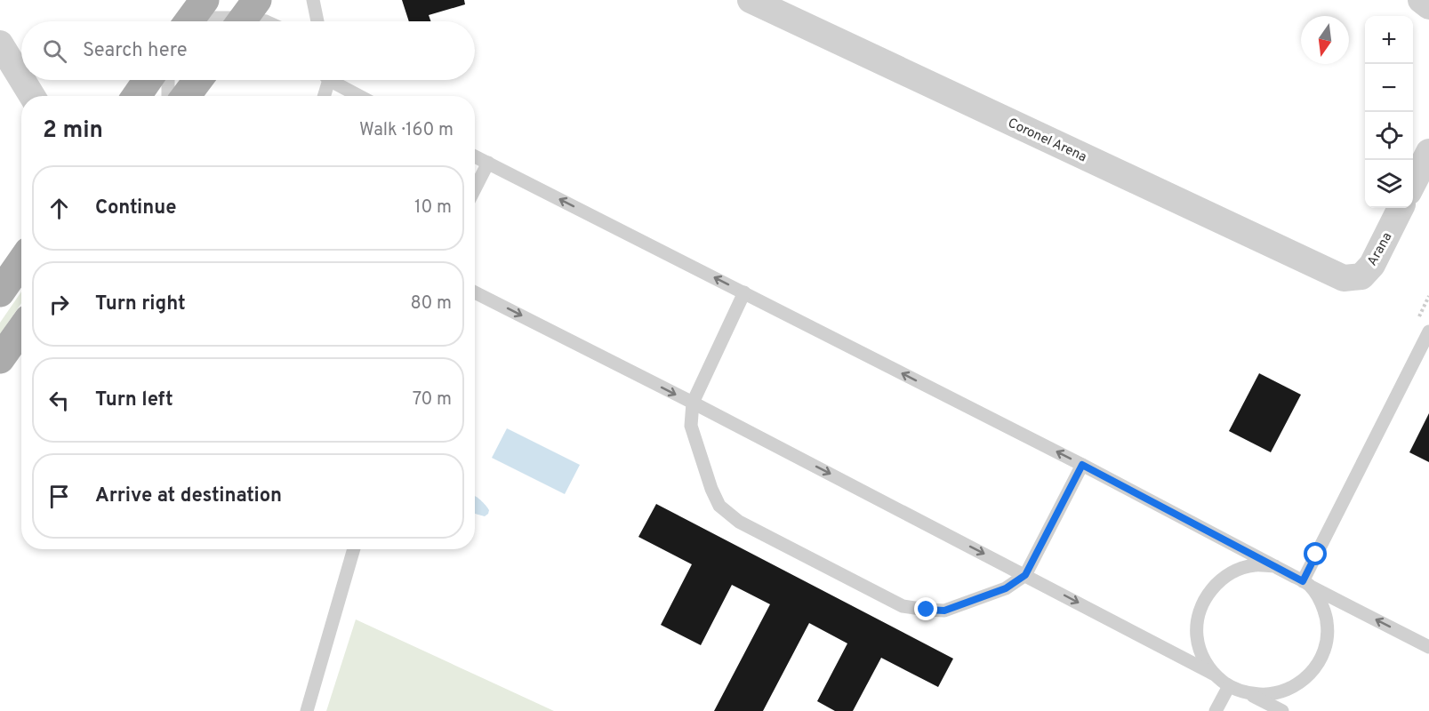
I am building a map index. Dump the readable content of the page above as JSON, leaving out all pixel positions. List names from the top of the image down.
{
  "streets": {
    "street": ["Coronel Arena", "Arana"]
  },
  "crossings": [
    ["Coronel Arena", "Arana"]
  ],
  "north": "bottom",
  "page": {
    "map_buttons": ["+", "−"],
    "search": "Search here",
    "heading": ["2 min", "Walk · 160 m"],
    "list": [
      ["Continue", "10 m"],
      ["Turn right", "80 m"],
      ["Turn left", "70 m"],
      "Arrive at destination"
    ]
  }
}
